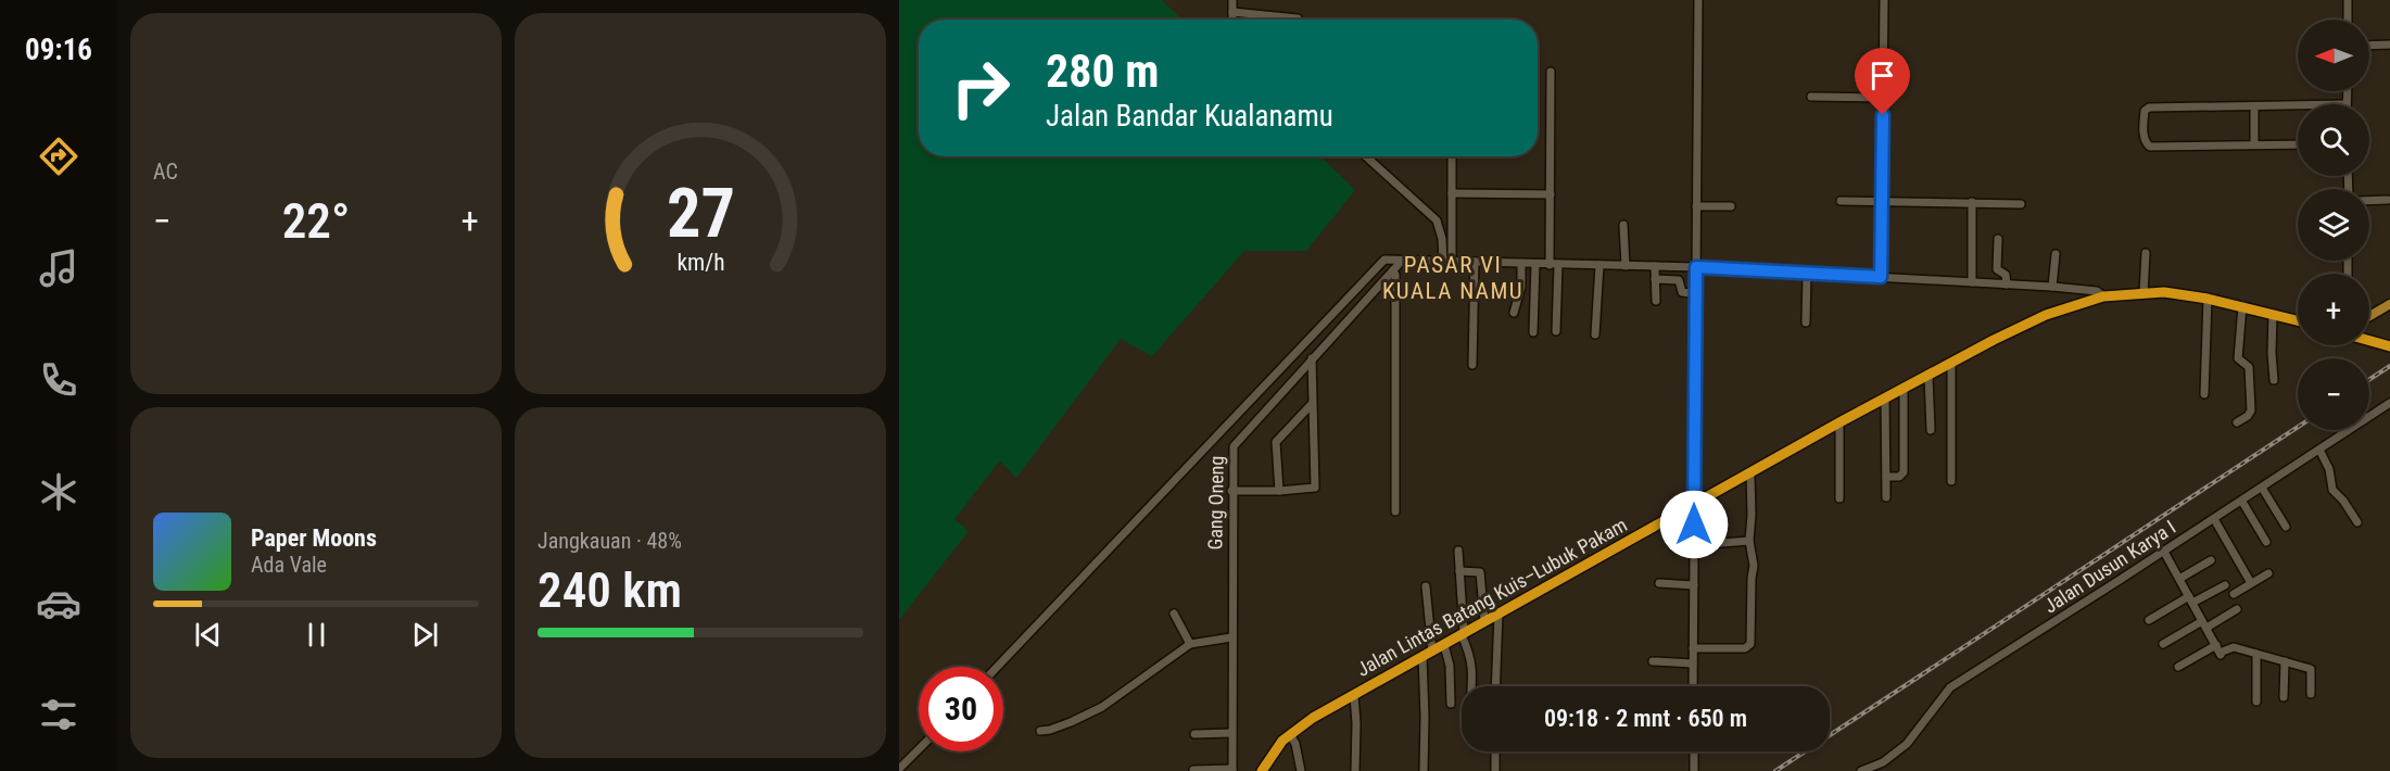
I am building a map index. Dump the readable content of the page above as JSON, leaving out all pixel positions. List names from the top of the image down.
{
  "streets": {
    "highway": ["Jalan Lintas Batang Kuis–Lubuk Pakam"],
    "street": ["Gang Oneng", "Jalan Dusun Karya I"]
  },
  "districts": ["PASAR VI KUALA NAMU"],
  "north": "left",
  "page": {
    "tabs": "09:16",
    "tile": [
      "AC",
      ["Jangkauan · 48%", "240 km"]
    ],
    "map_buttons": ["+", "−"],
    "turn": ["280 m", "Jalan Bandar Kualanamu"],
    "heat": ["−", "22°", "+"],
    "song": ["Paper Moons", "Ada Vale"],
    "limit": "30",
    "trip": "09:18 · 2 mnt · 650 m",
    "gauge": ["27", "km/h"]
  }
}
